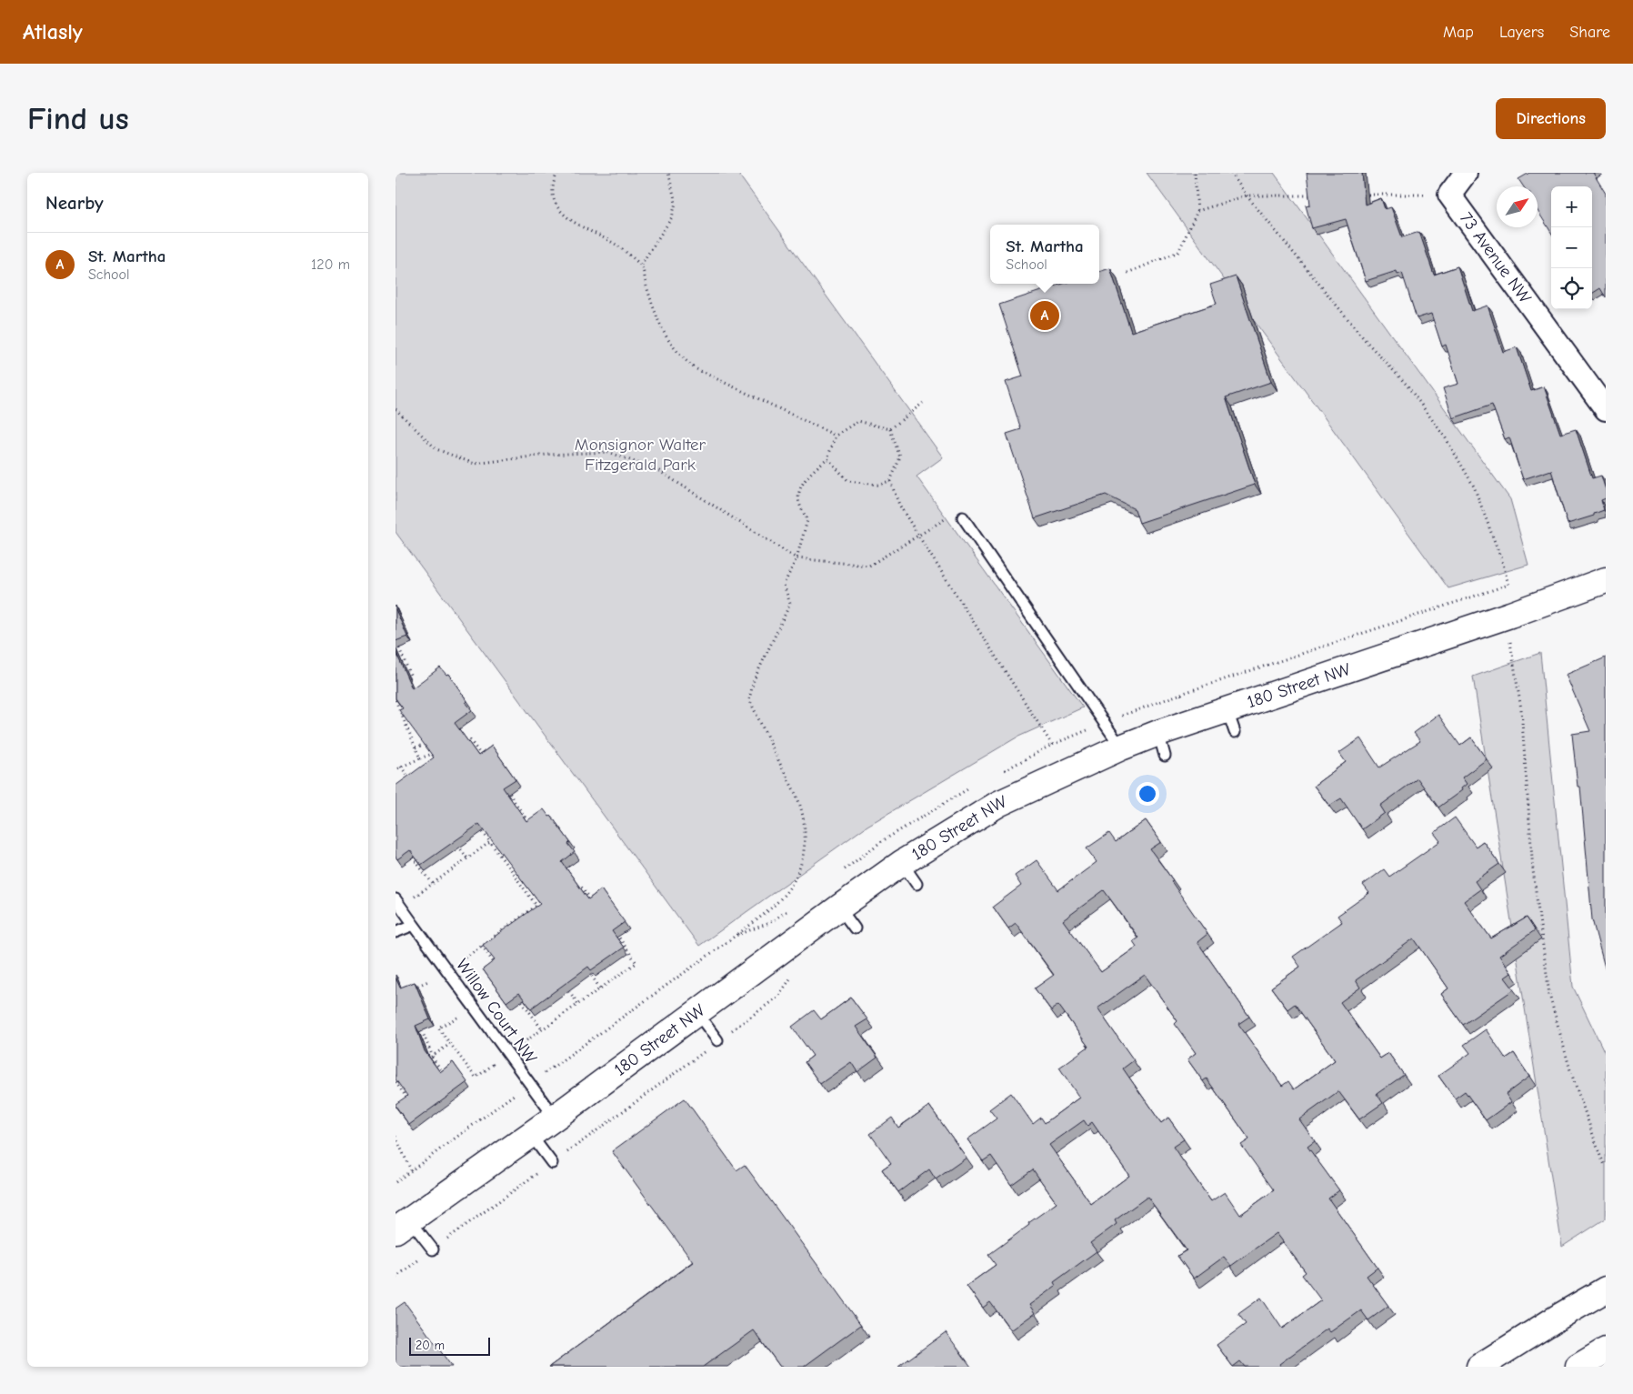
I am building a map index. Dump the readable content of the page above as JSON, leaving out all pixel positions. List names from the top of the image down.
{
  "streets": {
    "street": ["73 Avenue NW", "180 Street NW"],
    "lane": ["Willow Court NW"]
  },
  "crossings": [
    ["180 Street NW", "Willow Court NW"]
  ],
  "parks": ["Monsignor Walter Fitzgerald Park"],
  "scale_bar": "20 m",
  "north": "top right",
  "page": {
    "header": "Atlasly",
    "nav": ["Map", "Layers", "Share"],
    "buttons": "Directions",
    "title": "Find us",
    "heading": "Nearby",
    "map_buttons": ["+", "−"],
    "popup": ["St. Martha", "School"],
    "list": [
      {
        "mark": "A",
        "name": "St. Martha",
        "note": "School",
        "value": "120 m"
      }
    ],
    "pins": "A",
    "scale": "20 m"
  }
}
